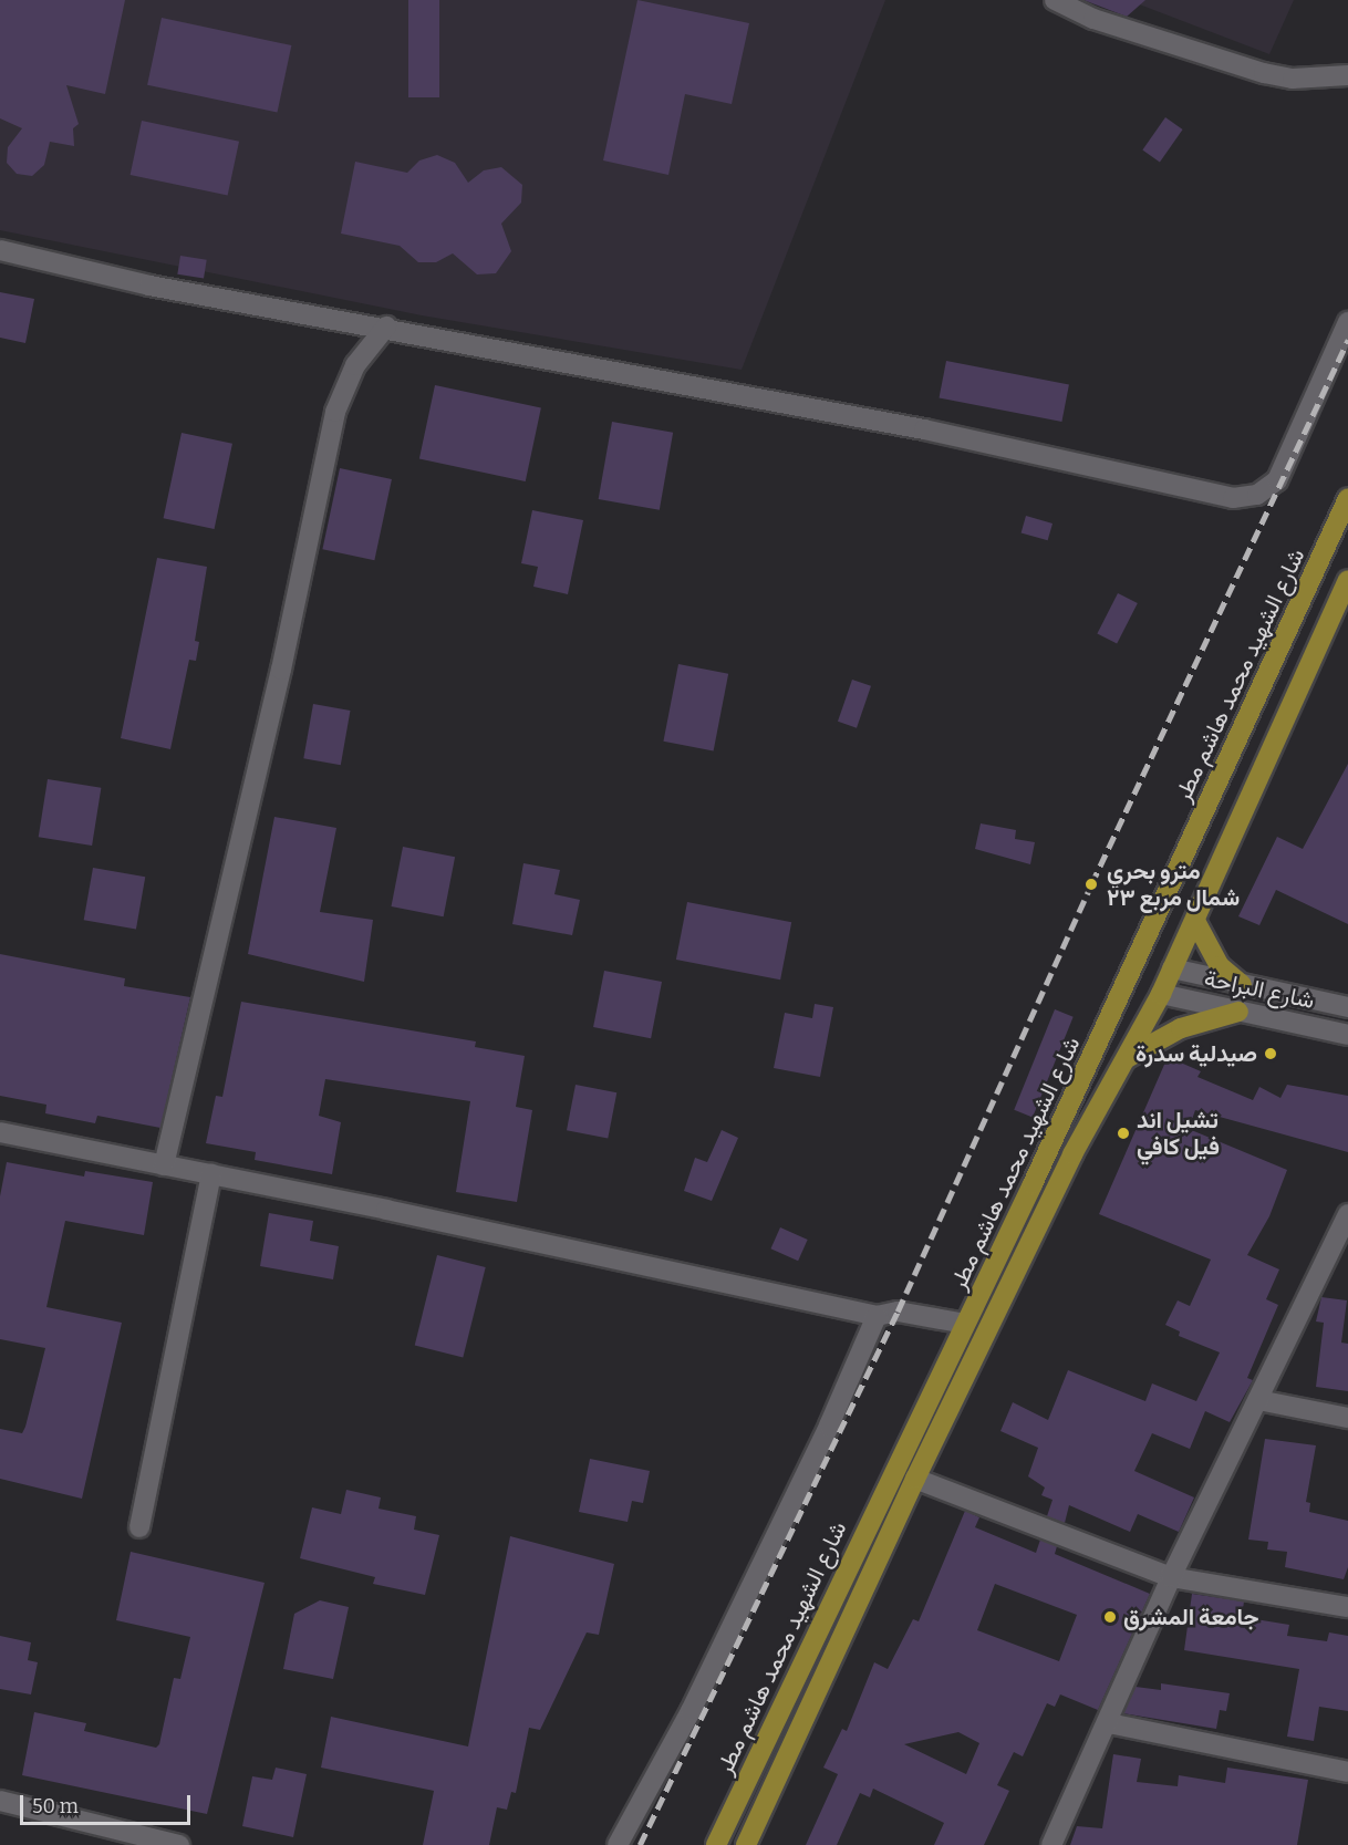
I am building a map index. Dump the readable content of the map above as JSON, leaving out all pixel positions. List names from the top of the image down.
{
  "streets": {
    "main road": ["شارع الشهيد محمد هاشم مطر"],
    "street": ["شارع البراحة"]
  },
  "crossings": [
    ["شارع الشهيد محمد هاشم مطر", "شارع البراحة"]
  ],
  "places": [
    "مترو بحري شمال مربع ٢٣",
    "صيدلية سدرة",
    "تشيل اند فيل كافي",
    "جامعة المشرق"
  ],
  "scale_bar": "50 m"
}
